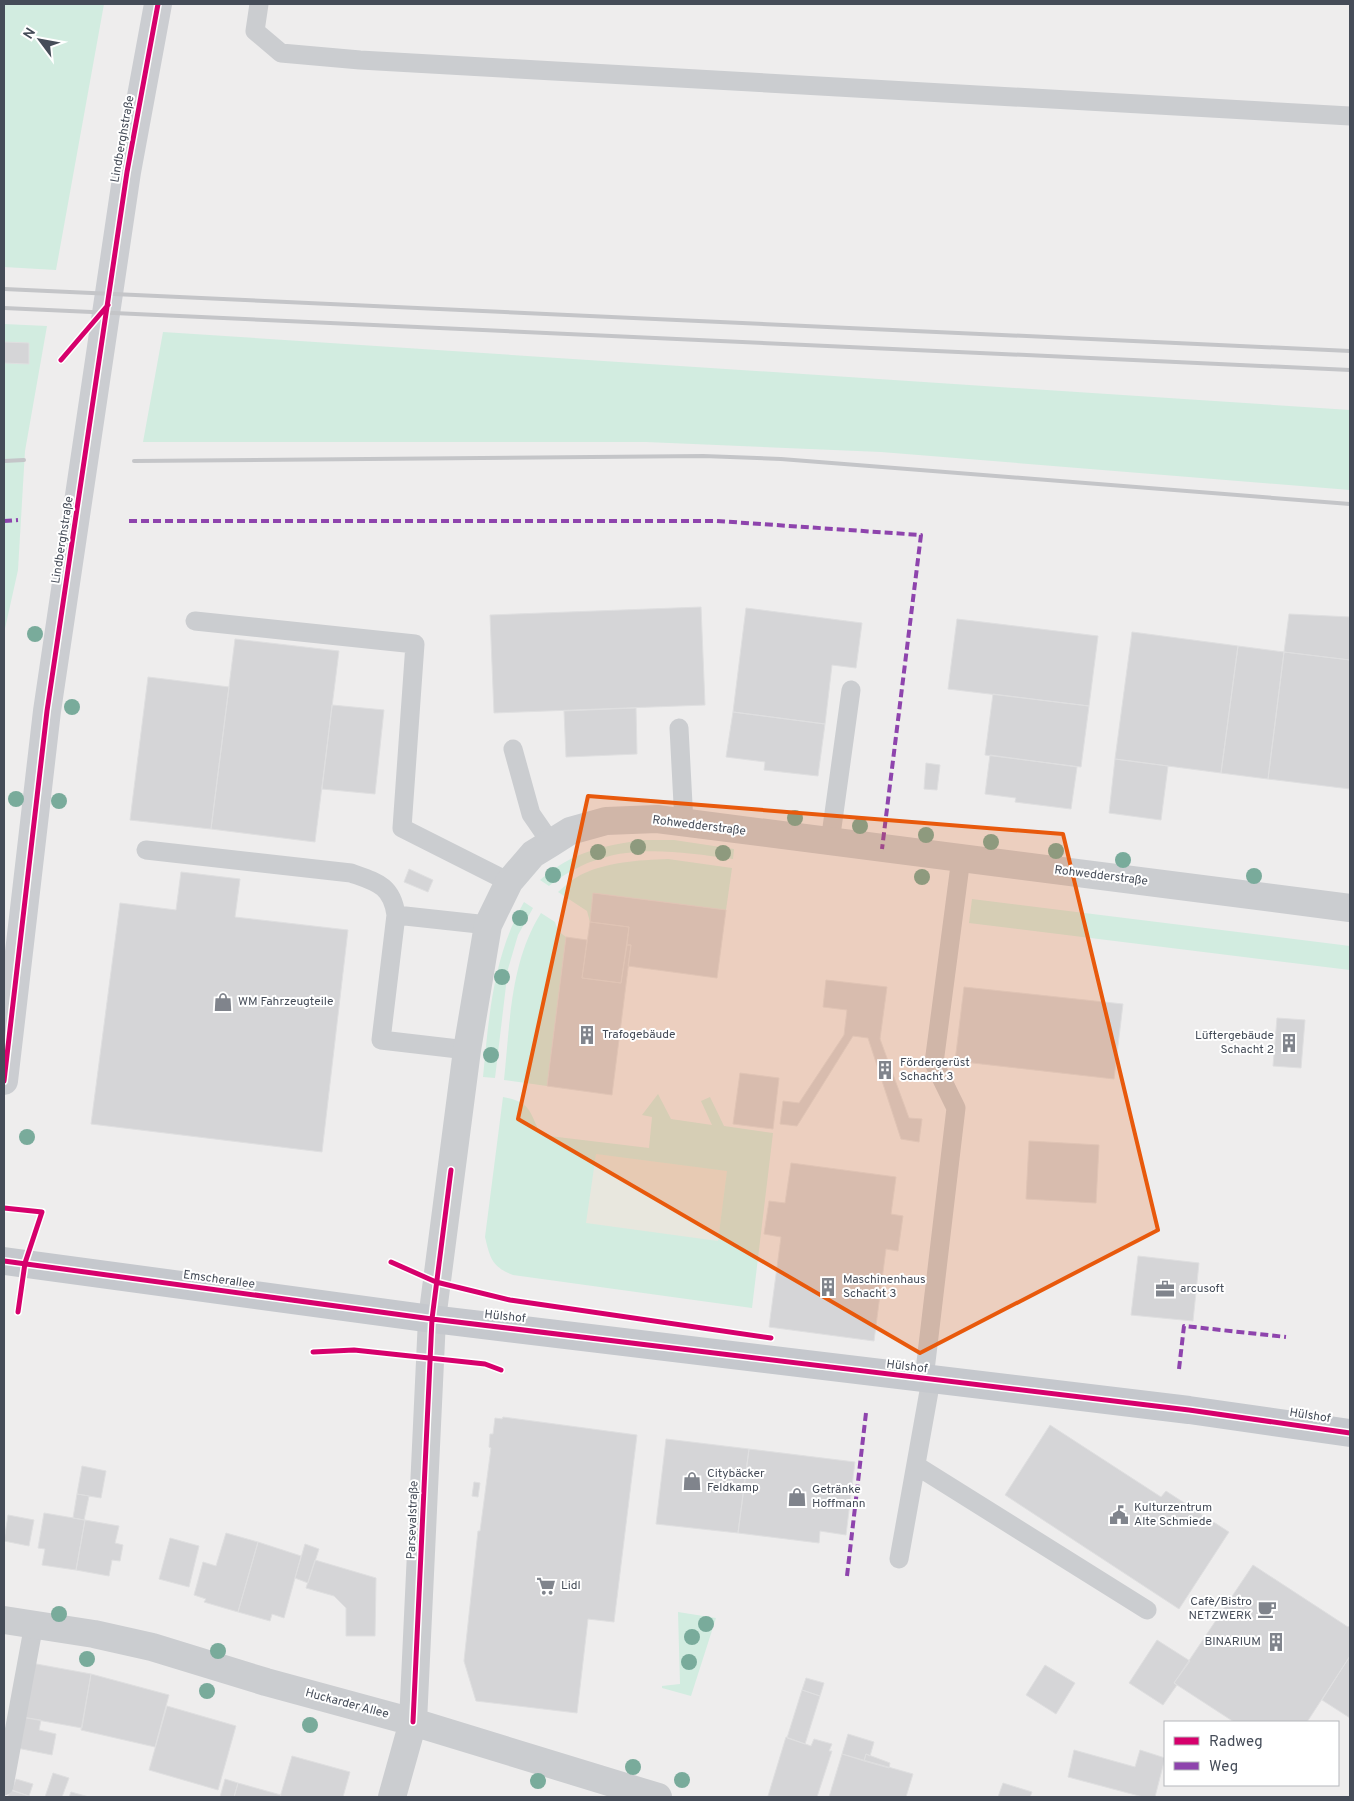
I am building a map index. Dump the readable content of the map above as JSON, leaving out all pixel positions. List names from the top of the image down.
{
  "streets": {
    "main road": ["Lindberghstraße", "Emscherallee", "Hülshof"],
    "street": ["Rohwedderstraße", "Parsevalstraße", "Huckarder Allee"]
  },
  "crossings": [
    ["Rohwedderstraße", "Emscherallee"],
    ["Rohwedderstraße", "Hülshof"],
    ["Rohwedderstraße", "Parsevalstraße"],
    ["Emscherallee", "Hülshof"],
    ["Emscherallee", "Parsevalstraße"],
    ["Hülshof", "Parsevalstraße"],
    ["Parsevalstraße", "Huckarder Allee"]
  ],
  "places": {
    "shop": ["WM Fahrzeugteile", "Citybäcker Feldkamp", "Getränke Hoffmann"],
    "building": [
      "Trafogebäude",
      "Lüftergebäude Schacht 2",
      "Fördergerüst Schacht 3",
      "Maschinenhaus Schacht 3",
      "BINARIUM"
    ],
    "office": ["arcusoft"],
    "public building": ["Kulturzentrum Alte Schmiede"],
    "supermarket": ["Lidl"],
    "cafe": ["Cafè/Bistro NETZWERK"]
  },
  "legend": ["Radweg", "Weg"],
  "north": "top left"
}
